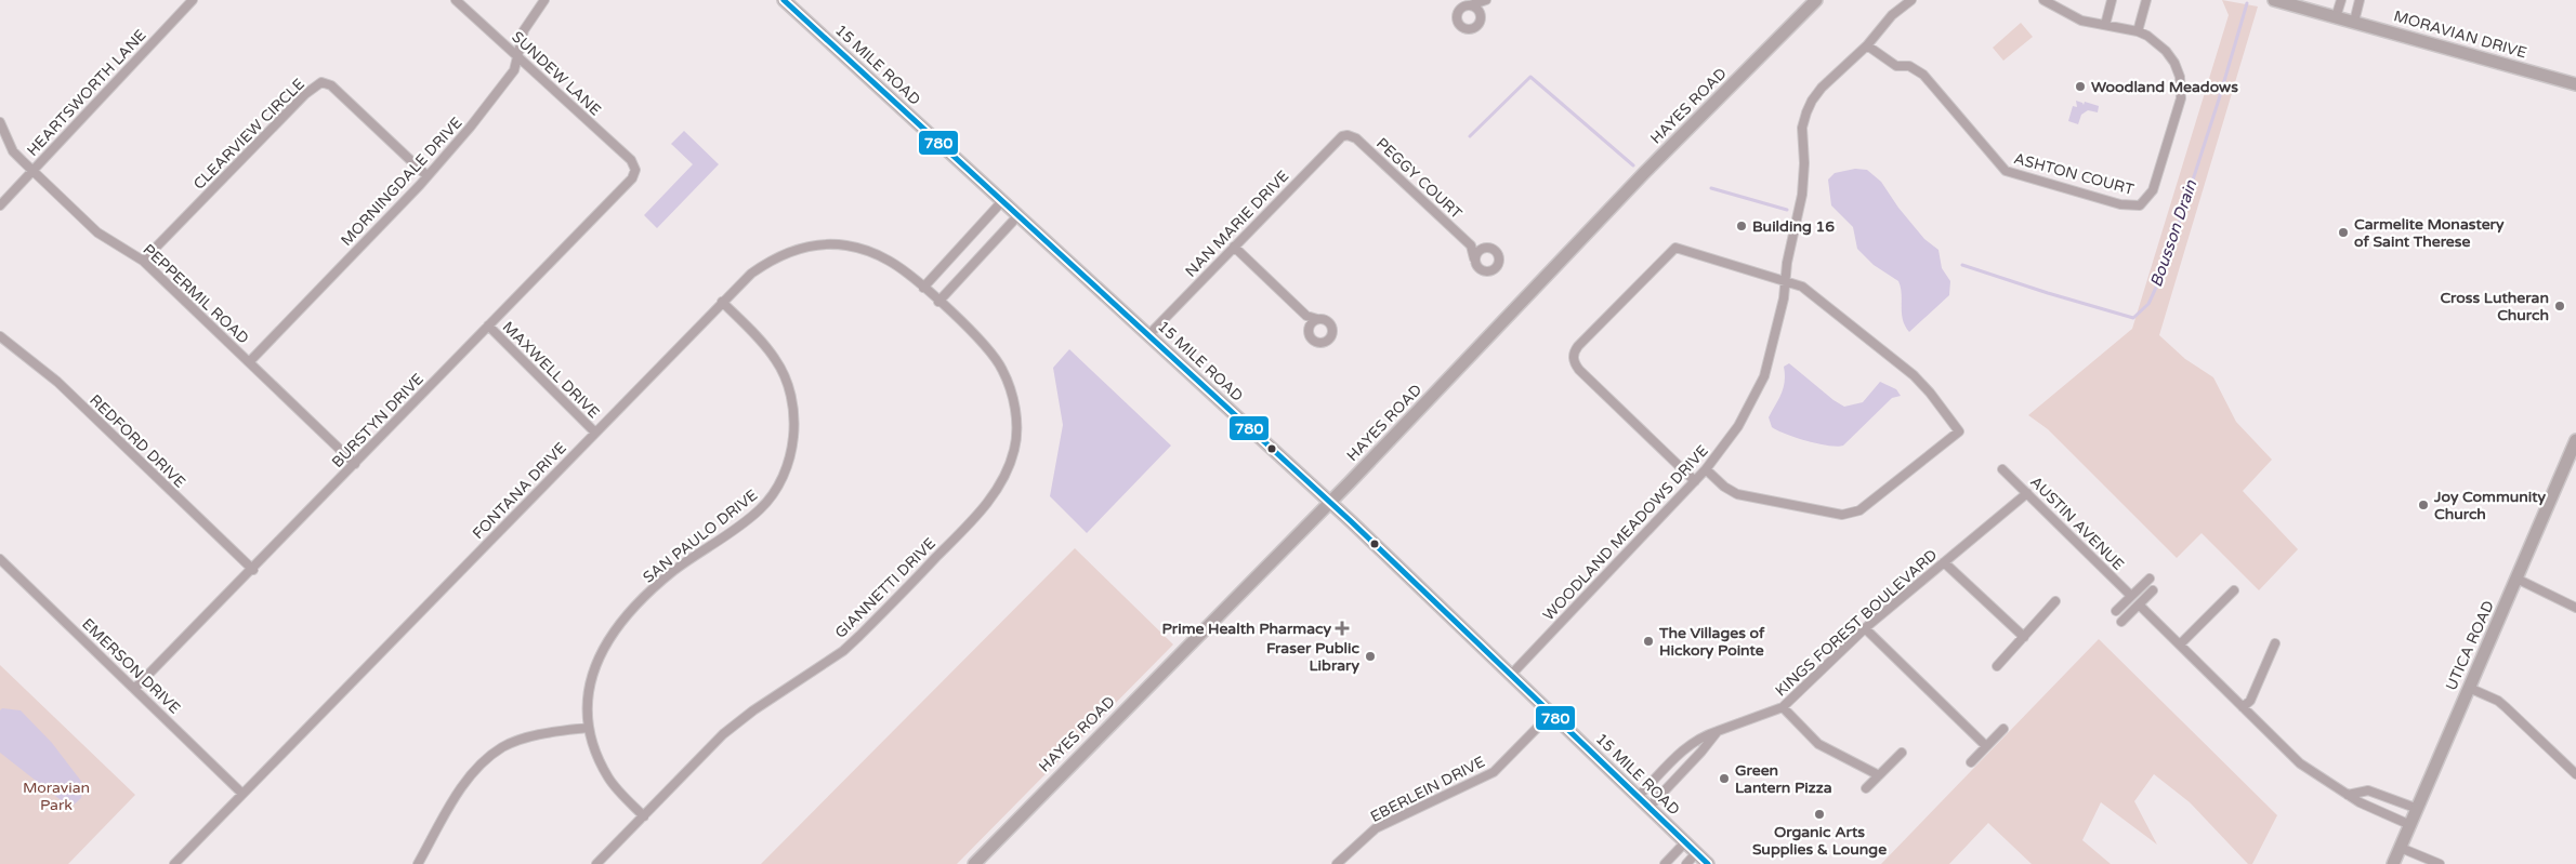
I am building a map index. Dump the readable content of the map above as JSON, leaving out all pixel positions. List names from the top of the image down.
{
  "streets": {
    "main road": [
      "MORAVIAN DRIVE",
      "15 MILE ROAD",
      "HAYES ROAD",
      "UTICA ROAD"
    ],
    "street": [
      "SUNDEW LANE",
      "HEARTSWORTH LANE",
      "CLEARVIEW CIRCLE",
      "ASHTON COURT",
      "PEGGY COURT",
      "MORNINGDALE DRIVE",
      "NAN MARIE DRIVE",
      "PEPPERMIL ROAD",
      "MAXWELL DRIVE",
      "BURSTYN DRIVE",
      "REDFORD DRIVE",
      "FONTANA DRIVE",
      "AUSTIN AVENUE",
      "WOODLAND MEADOWS DRIVE",
      "SAN PAULO DRIVE",
      "GIANNETTI DRIVE",
      "KINGS FOREST BOULEVARD",
      "EMERSON DRIVE",
      "EBERLEIN DRIVE"
    ]
  },
  "crossings": [
    ["15 MILE ROAD", "HAYES ROAD"],
    ["15 MILE ROAD", "NAN MARIE DRIVE"],
    ["15 MILE ROAD", "WOODLAND MEADOWS DRIVE"],
    ["15 MILE ROAD", "KINGS FOREST BOULEVARD"],
    ["15 MILE ROAD", "EBERLEIN DRIVE"],
    ["SUNDEW LANE", "MORNINGDALE DRIVE"],
    ["SUNDEW LANE", "BURSTYN DRIVE"],
    ["HEARTSWORTH LANE", "PEPPERMIL ROAD"],
    ["CLEARVIEW CIRCLE", "MORNINGDALE DRIVE"],
    ["CLEARVIEW CIRCLE", "PEPPERMIL ROAD"],
    ["ASHTON COURT", "WOODLAND MEADOWS DRIVE"],
    ["PEGGY COURT", "NAN MARIE DRIVE"],
    ["MORNINGDALE DRIVE", "PEPPERMIL ROAD"],
    ["PEPPERMIL ROAD", "BURSTYN DRIVE"],
    ["MAXWELL DRIVE", "BURSTYN DRIVE"],
    ["MAXWELL DRIVE", "FONTANA DRIVE"],
    ["BURSTYN DRIVE", "REDFORD DRIVE"],
    ["BURSTYN DRIVE", "EMERSON DRIVE"],
    ["FONTANA DRIVE", "SAN PAULO DRIVE"],
    ["FONTANA DRIVE", "GIANNETTI DRIVE"],
    ["FONTANA DRIVE", "EMERSON DRIVE"],
    ["AUSTIN AVENUE", "KINGS FOREST BOULEVARD"],
    ["SAN PAULO DRIVE", "GIANNETTI DRIVE"]
  ],
  "water": ["Bousson Drain"],
  "parks": ["Moravian Park"],
  "places": {
    "other": [
      "Woodland Meadows",
      "Building 16",
      "Carmelite Monastery of Saint Therese",
      "Cross Lutheran Church",
      "Joy Community Church",
      "The Villages of Hickory Pointe",
      "Fraser Public Library",
      "Green Lantern Pizza",
      "Organic Arts Supplies & Lounge"
    ],
    "health": ["Prime Health Pharmacy"]
  },
  "lines": ["transit line 780"]
}
